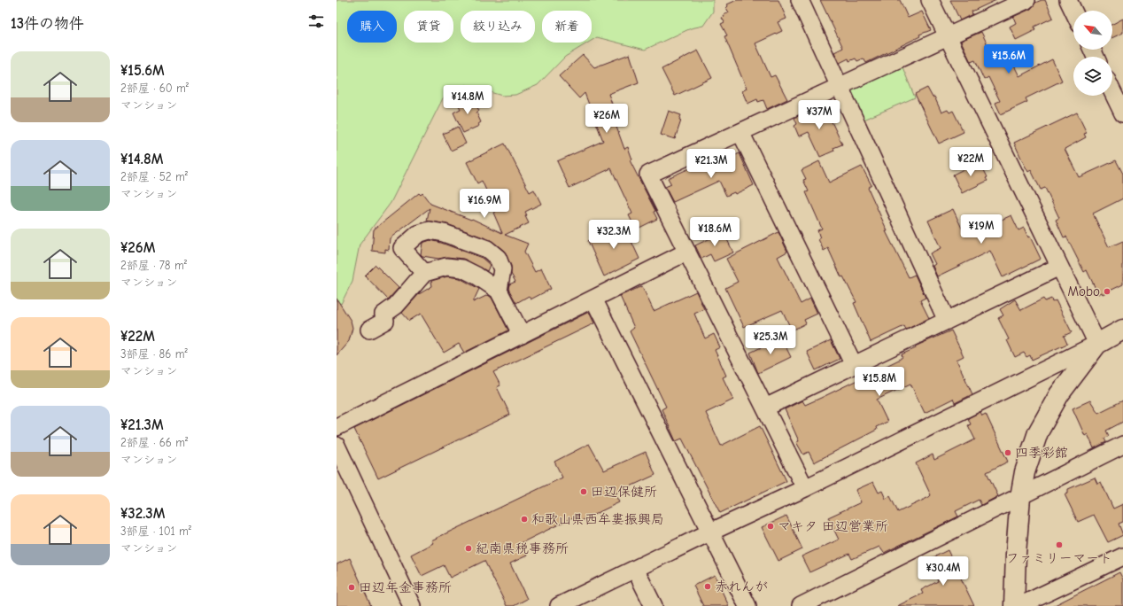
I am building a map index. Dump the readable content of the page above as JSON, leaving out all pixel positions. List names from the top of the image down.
{
  "places": [
    "Mobo",
    "四季彩館",
    "田辺保健所",
    "和歌山県西牟婁振興局",
    "マキタ 田辺営業所",
    "ファミリーマート",
    "紀南県税事務所",
    "赤れんが",
    "田辺年金事務所"
  ],
  "north": "top left",
  "page": {
    "heading": "13件の物件",
    "chip": [
      "購入",
      "賃貸",
      "絞り込み",
      "新着"
    ],
    "list": [
      {
        "name": "¥15.6M",
        "note": "2部屋 · 60 m² · マンション"
      },
      {
        "name": "¥14.8M",
        "note": "2部屋 · 52 m² · マンション"
      },
      {
        "name": "¥26M",
        "note": "2部屋 · 78 m² · マンション"
      },
      {
        "name": "¥22M",
        "note": "3部屋 · 86 m² · マンション"
      },
      {
        "name": "¥21.3M",
        "note": "2部屋 · 66 m² · マンション"
      },
      {
        "name": "¥32.3M",
        "note": "3部屋 · 101 m² · マンション"
      }
    ],
    "price": [
      "¥15.6M",
      "¥14.8M",
      "¥37M",
      "¥26M",
      "¥22M",
      "¥21.3M",
      "¥16.9M",
      "¥19M",
      "¥18.6M",
      "¥32.3M",
      "¥25.3M",
      "¥15.8M",
      "¥30.4M"
    ]
  }
}
